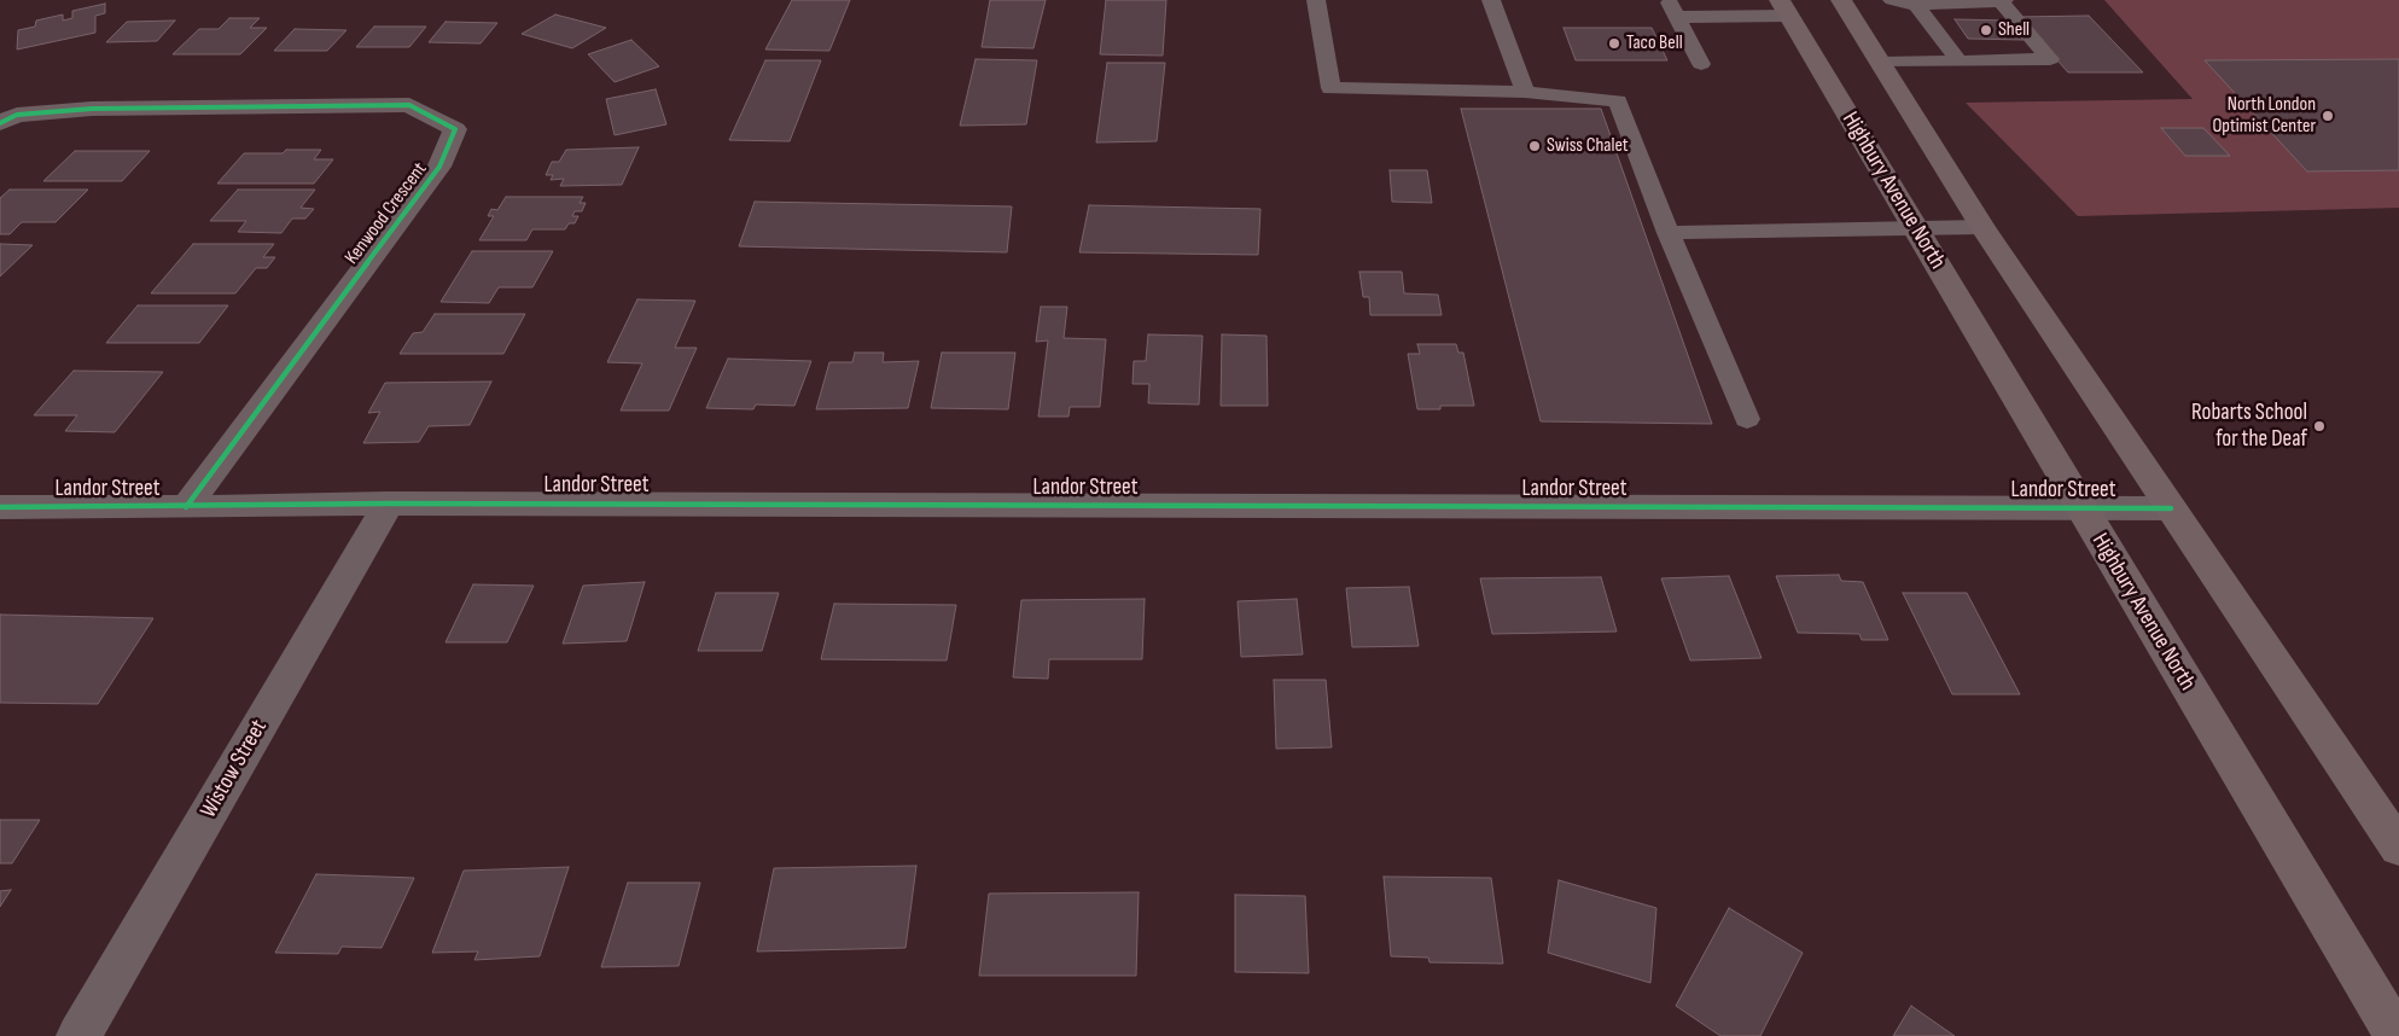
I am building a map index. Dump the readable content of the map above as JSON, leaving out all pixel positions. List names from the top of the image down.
{
  "streets": {
    "main road": ["Highbury Avenue North"],
    "street": ["Kenwood Crescent", "Landor Street", "Wistow Street"]
  },
  "crossings": [
    ["Highbury Avenue North", "Landor Street"],
    ["Kenwood Crescent", "Landor Street"],
    ["Landor Street", "Wistow Street"]
  ],
  "places": [
    "Shell",
    "Taco Bell",
    "North London Optimist Center",
    "Swiss Chalet",
    "Robarts School for the Deaf"
  ]
}
